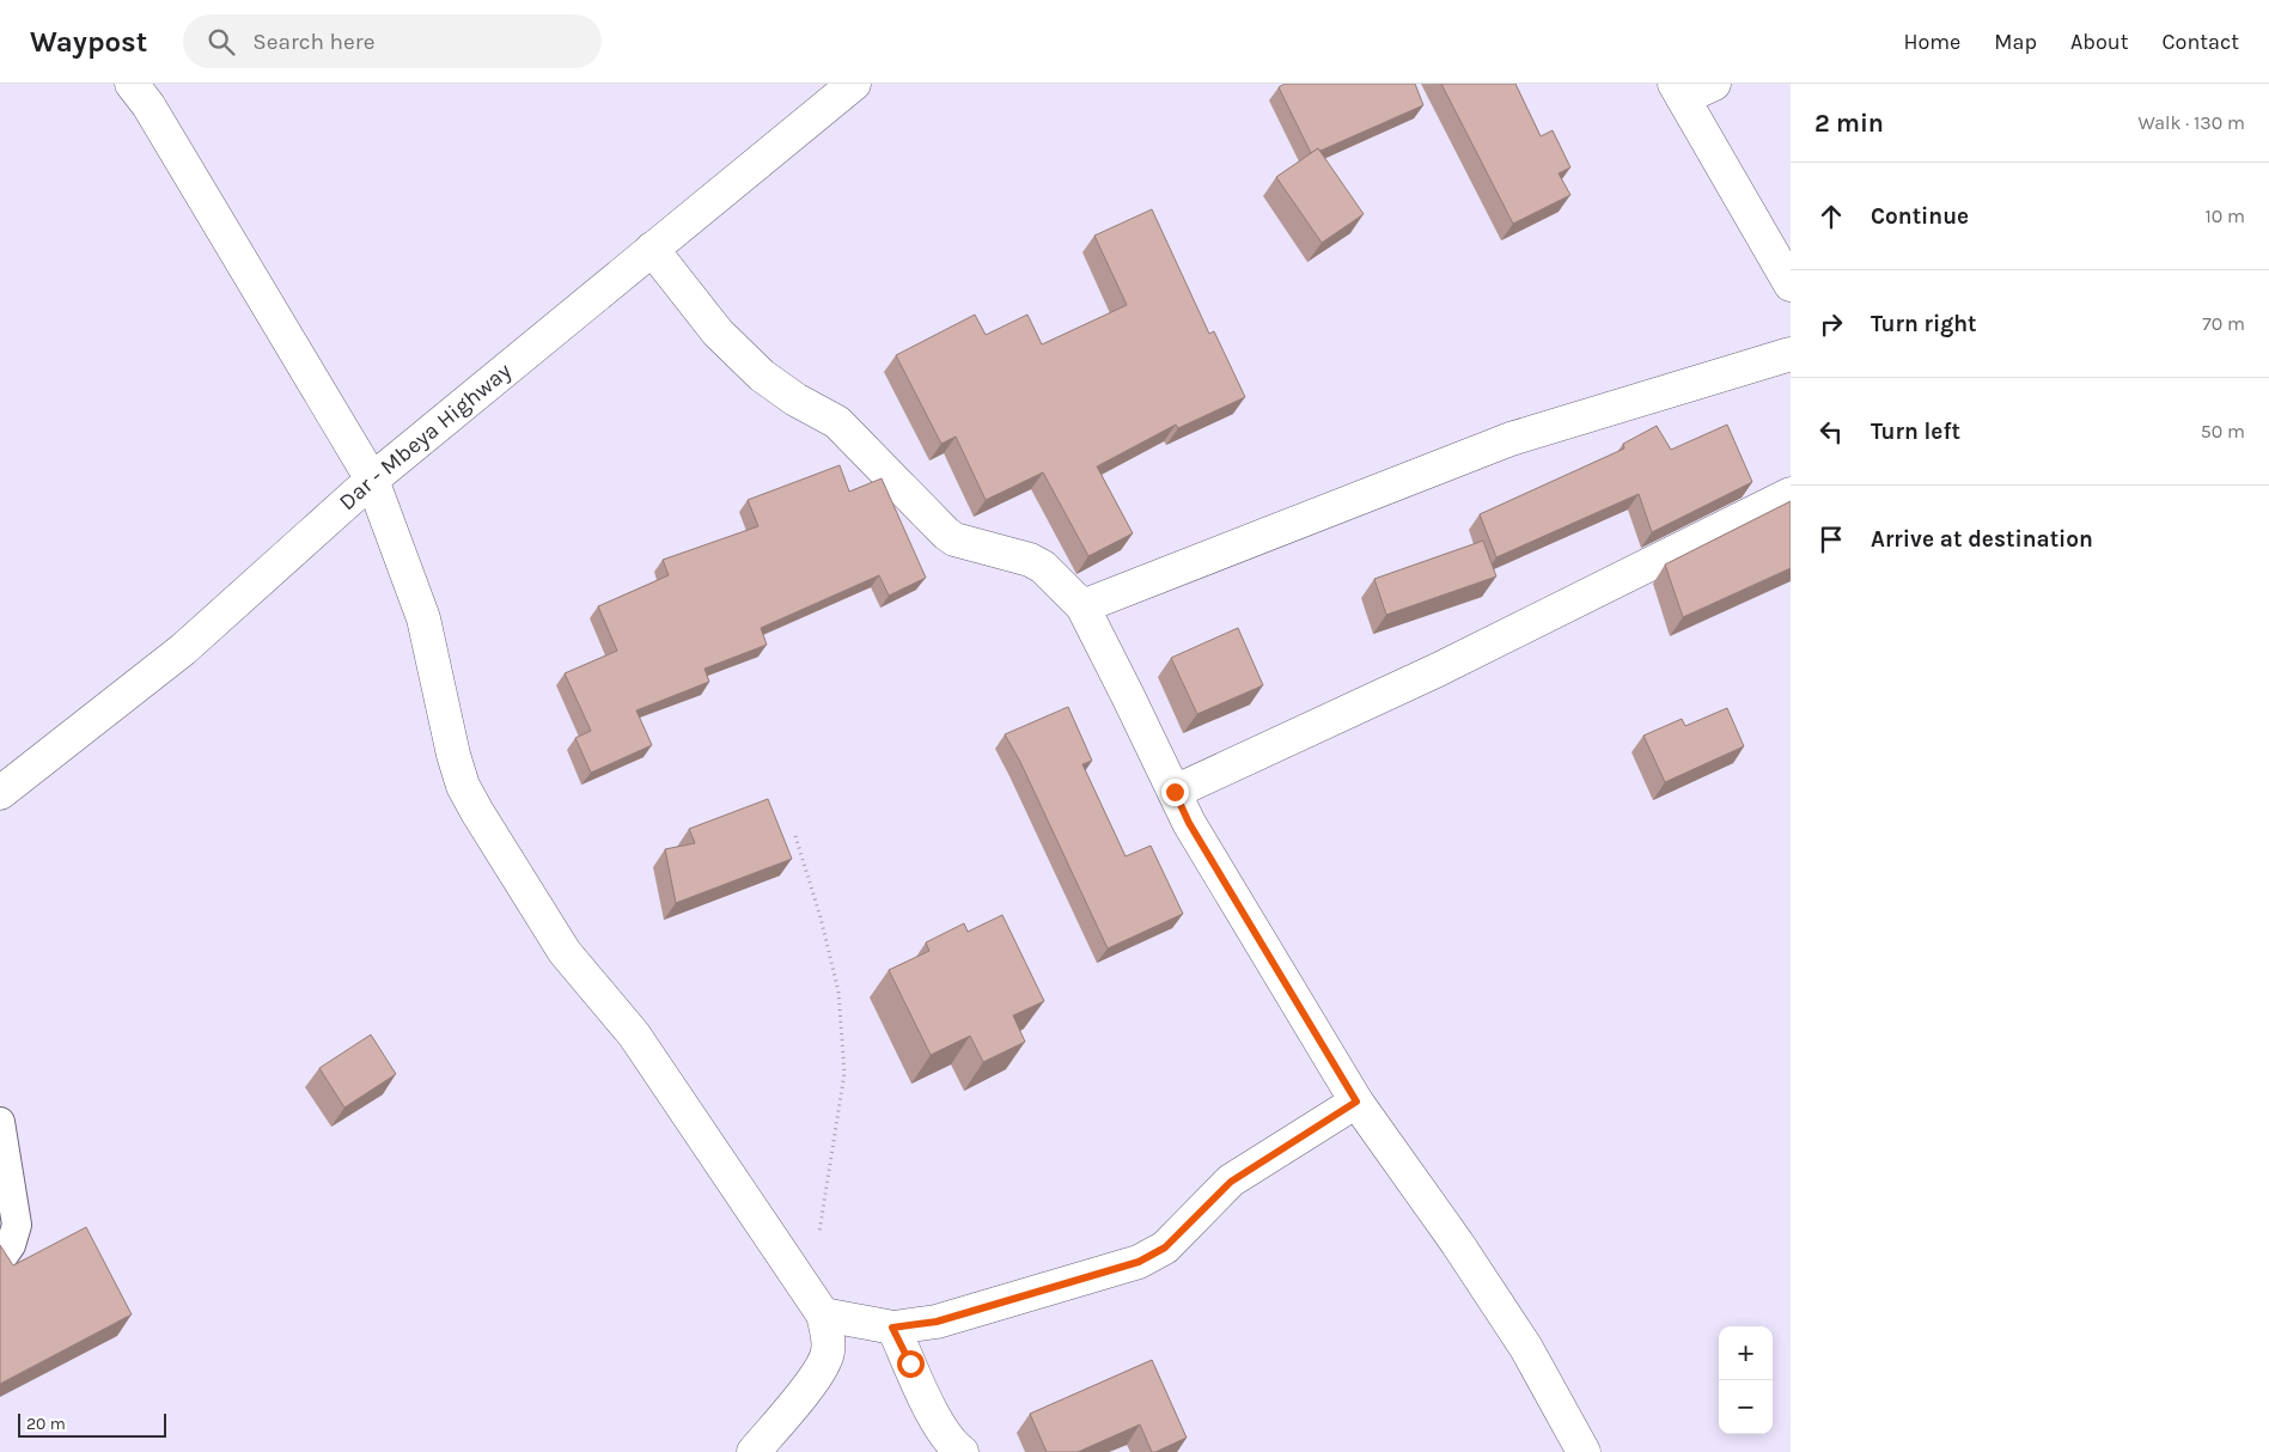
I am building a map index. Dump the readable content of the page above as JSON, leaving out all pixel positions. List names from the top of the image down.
{
  "streets": {
    "main road": ["Dar - Mbeya Highway"]
  },
  "scale_bar": "20 m",
  "page": {
    "header": "Waypost",
    "search": "Search here",
    "nav": [
      "Home",
      "Map",
      "About",
      "Contact"
    ],
    "heading": ["2 min", "Walk · 130 m"],
    "list": [
      ["Continue", "10 m"],
      ["Turn right", "70 m"],
      ["Turn left", "50 m"],
      "Arrive at destination"
    ],
    "map_buttons": ["+", "−"],
    "scale": "20 m"
  }
}
